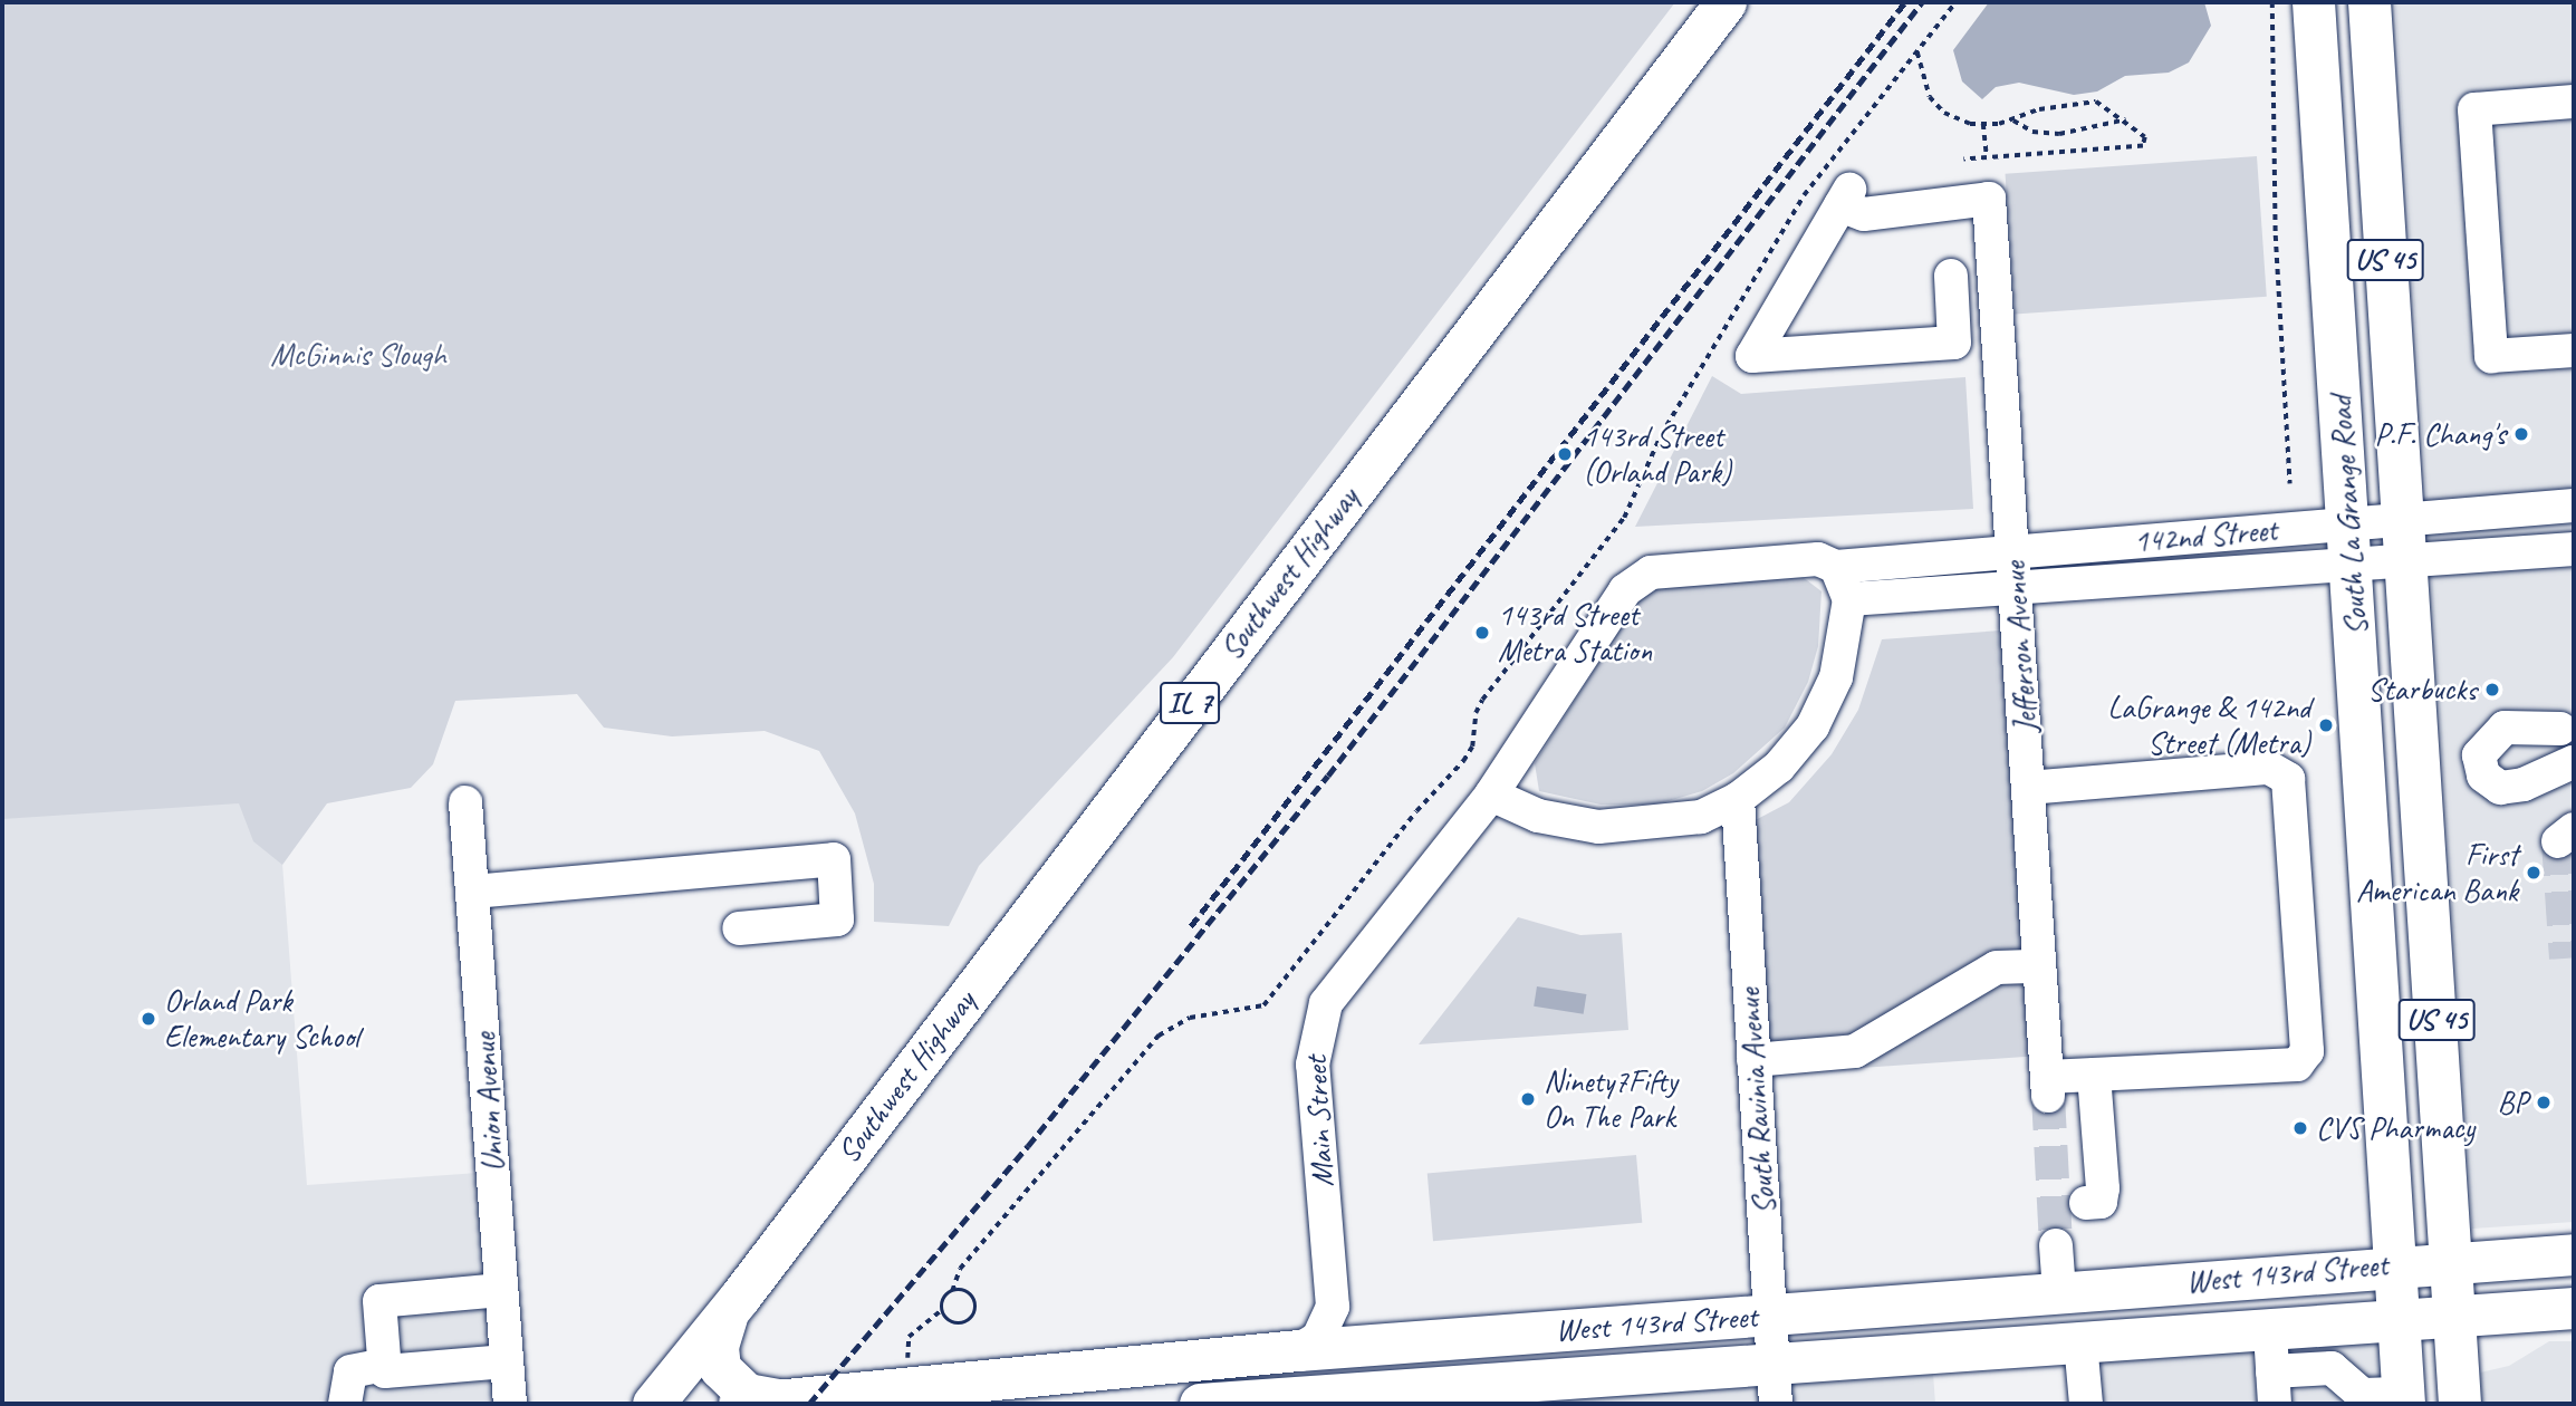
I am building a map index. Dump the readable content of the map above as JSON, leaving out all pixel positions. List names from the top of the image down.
{
  "streets": {
    "highway": ["US 45", "South La Grange Road"],
    "main road": ["Southwest Highway", "IL 7", "West 143rd Street"],
    "street": [
      "142nd Street",
      "Jefferson Avenue",
      "South Ravinia Avenue",
      "Union Avenue",
      "Main Street"
    ]
  },
  "crossings": [
    ["South La Grange Road", "142nd Street"],
    ["South La Grange Road", "West 143rd Street"],
    ["142nd Street", "Jefferson Avenue"],
    ["142nd Street", "Main Street"],
    ["South Ravinia Avenue", "West 143rd Street"],
    ["Main Street", "West 143rd Street"]
  ],
  "parks": ["McGinnis Slough"],
  "places": [
    "P.F. Chang's",
    "143rd Street (Orland Park)",
    "143rd Street Metra Station",
    "Starbucks",
    "LaGrange & 142nd Street (Metra)",
    "First American Bank",
    "Orland Park Elementary School",
    "Ninety7Fifty On The Park",
    "BP",
    "CVS Pharmacy"
  ]
}
